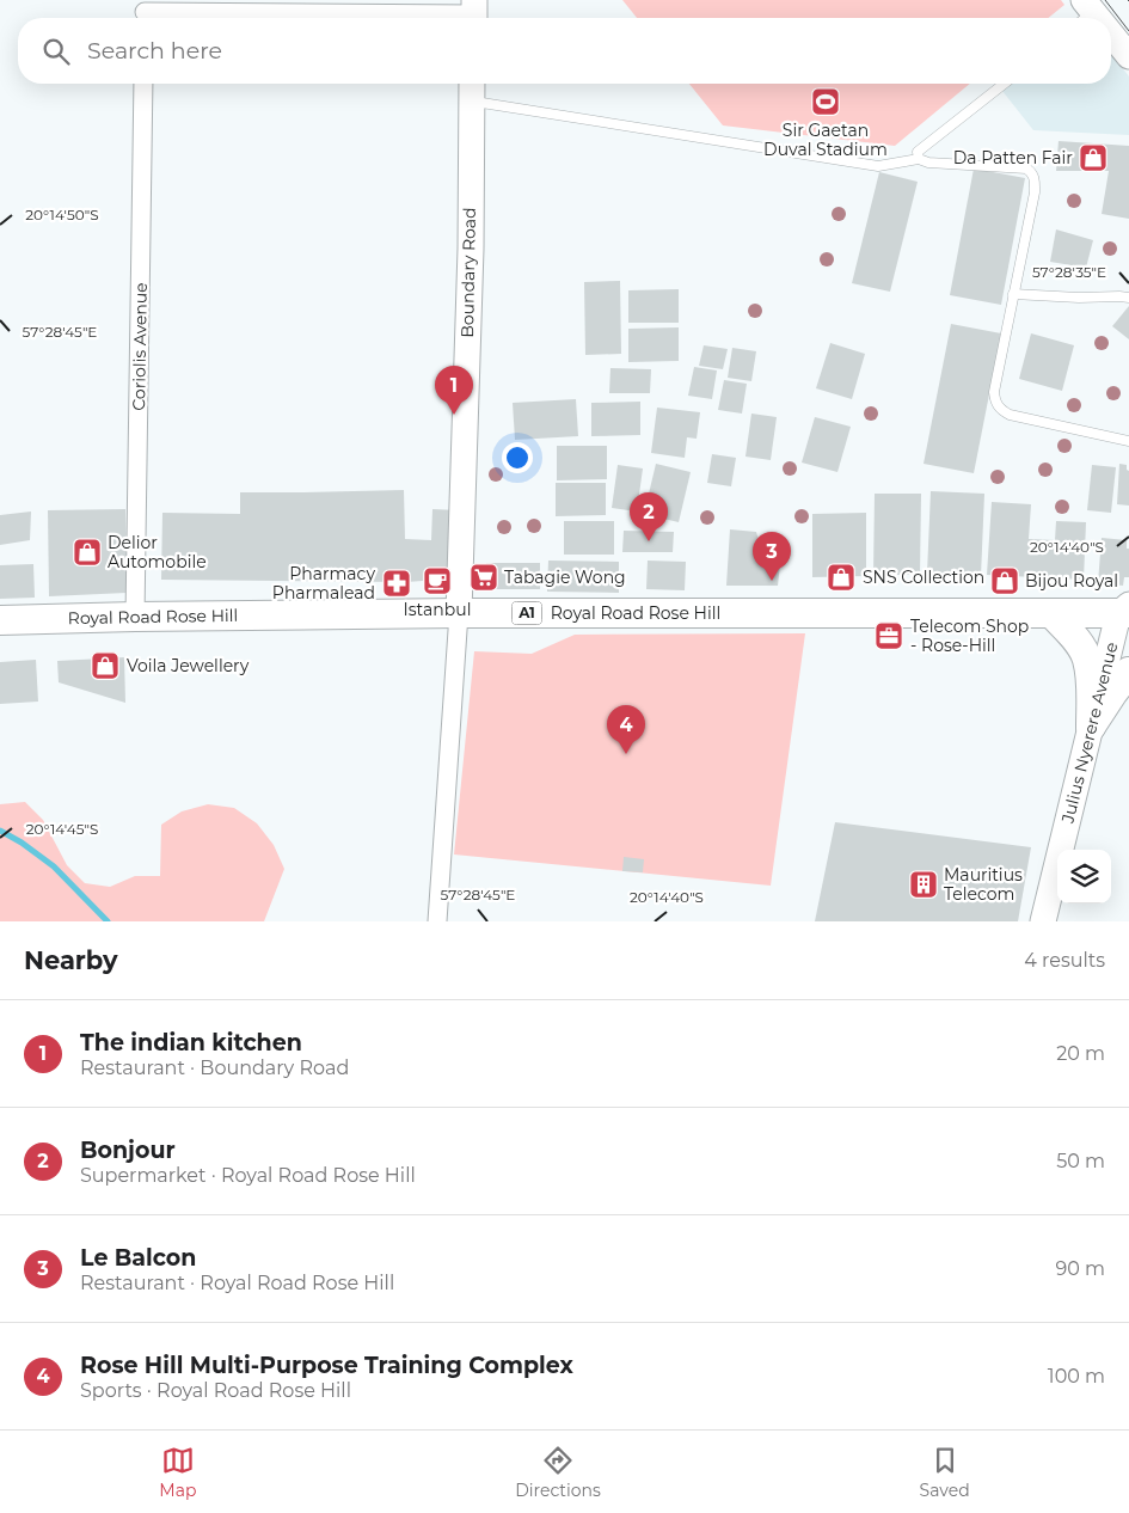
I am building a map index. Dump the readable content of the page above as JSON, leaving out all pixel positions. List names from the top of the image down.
{
  "streets": {
    "main road": [
      "Boundary Road",
      "A1",
      "Royal Road Rose Hill",
      "Julius Nyerere Avenue"
    ],
    "street": ["Coriolis Avenue"]
  },
  "crossings": [
    ["Boundary Road", "Royal Road Rose Hill"],
    ["Coriolis Avenue", "Royal Road Rose Hill"],
    ["Royal Road Rose Hill", "Julius Nyerere Avenue"]
  ],
  "places": {
    "sports": ["Sir Gaetan Duval Stadium"],
    "shop": [
      "Da Patten Fair",
      "Delior Automobile",
      "SNS Collection",
      "Bijou Royal",
      "Voila Jewellery"
    ],
    "supermarket": ["Tabagie Wong"],
    "cafe": ["Istanbul"],
    "pharmacy": ["Pharmacy Pharmalead"],
    "office": ["Telecom Shop - Rose-Hill"],
    "building": ["Mauritius Telecom"]
  },
  "page": {
    "search": "Search here",
    "pins": [
      "1",
      "2",
      "3",
      "4"
    ],
    "heading": ["Nearby", "4 results"],
    "list": [
      {
        "mark": "1",
        "name": "The indian kitchen",
        "note": "Restaurant · Boundary Road",
        "value": "20 m"
      },
      {
        "mark": "2",
        "name": "Bonjour",
        "note": "Supermarket · Royal Road Rose Hill",
        "value": "50 m"
      },
      {
        "mark": "3",
        "name": "Le Balcon",
        "note": "Restaurant · Royal Road Rose Hill",
        "value": "90 m"
      },
      {
        "mark": "4",
        "name": "Rose Hill Multi-Purpose Training Complex",
        "note": "Sports · Royal Road Rose Hill",
        "value": "100 m"
      }
    ],
    "nav": ["Map", "Directions", "Saved"]
  },
  "coordinates": [
    "20°14'50\"S",
    "57°28'35\"E",
    "57°28'45\"E",
    "20°14'40\"S",
    "20°14'45\"S"
  ]
}
